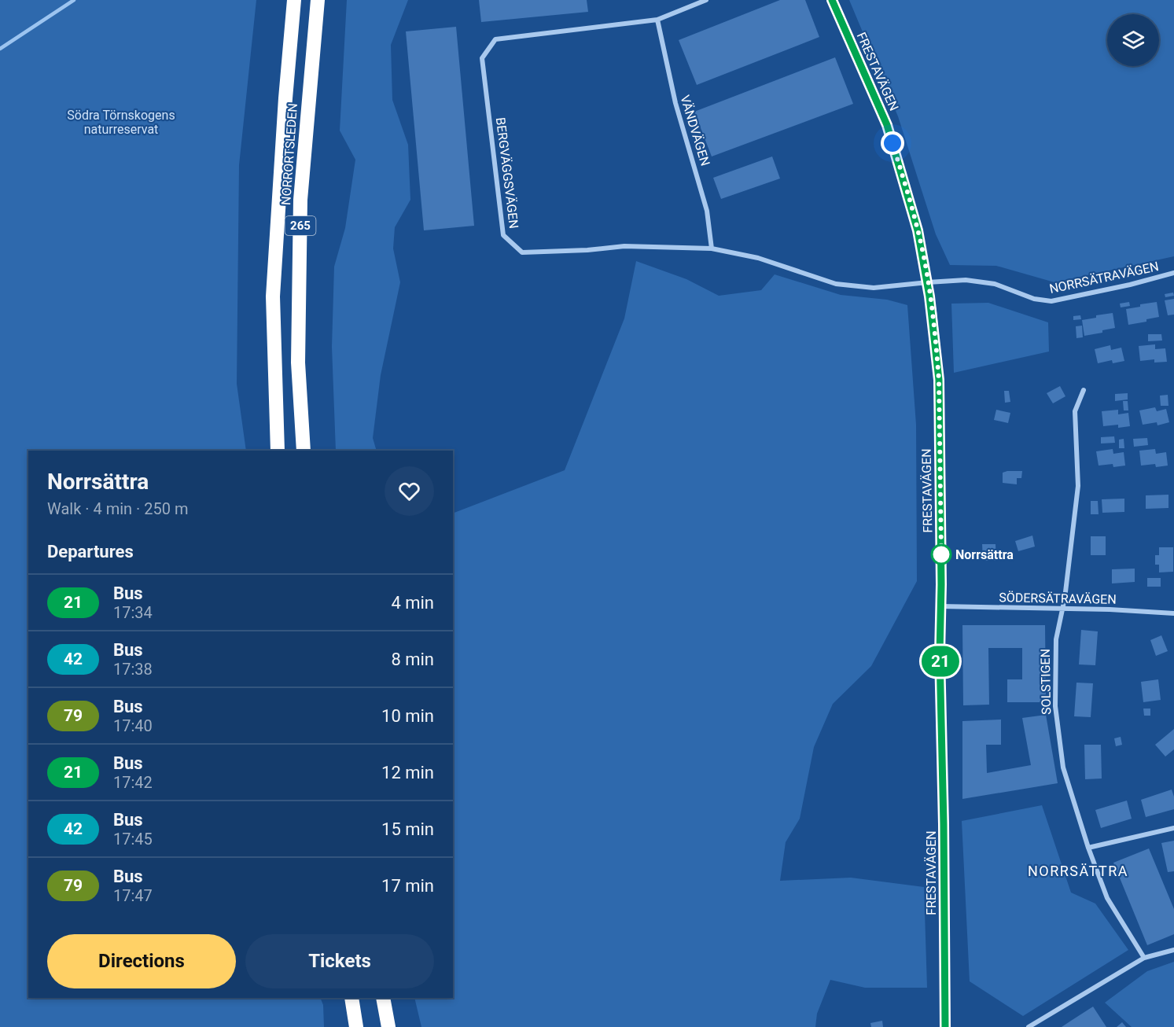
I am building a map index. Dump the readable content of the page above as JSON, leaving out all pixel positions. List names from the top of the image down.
{
  "streets": {
    "highway": ["NORRORTSLEDEN", "265"],
    "street": [
      "FRESTAVÄGEN",
      "VÄNDVÄGEN",
      "BERGVÄGGSVÄGEN",
      "NORRSÄTRAVÄGEN",
      "SÖDERSÄTRAVÄGEN",
      "SOLSTIGEN"
    ]
  },
  "crossings": [
    ["FRESTAVÄGEN", "BERGVÄGGSVÄGEN"],
    ["FRESTAVÄGEN", "NORRSÄTRAVÄGEN"],
    ["FRESTAVÄGEN", "SÖDERSÄTRAVÄGEN"],
    ["VÄNDVÄGEN", "BERGVÄGGSVÄGEN"],
    ["BERGVÄGGSVÄGEN", "NORRSÄTRAVÄGEN"],
    ["SÖDERSÄTRAVÄGEN", "SOLSTIGEN"]
  ],
  "districts": ["NORRSÄTTRA"],
  "parks": ["Södra Törnskogens naturreservat"],
  "places": ["Norrsättra"],
  "lines": ["bus line 21"],
  "page": {
    "on_map": "21",
    "heading": [
      ["Norrsättra", "Walk · 4 min · 250 m"],
      "Departures"
    ],
    "list": [
      {
        "mark": "21",
        "name": "Bus",
        "note": "17:34",
        "value": "4 min"
      },
      {
        "mark": "42",
        "name": "Bus",
        "note": "17:38",
        "value": "8 min"
      },
      {
        "mark": "79",
        "name": "Bus",
        "note": "17:40",
        "value": "10 min"
      },
      {
        "mark": "21",
        "name": "Bus",
        "note": "17:42",
        "value": "12 min"
      },
      {
        "mark": "42",
        "name": "Bus",
        "note": "17:45",
        "value": "15 min"
      },
      {
        "mark": "79",
        "name": "Bus",
        "note": "17:47",
        "value": "17 min"
      }
    ],
    "buttons": ["Directions", "Tickets"]
  }
}
